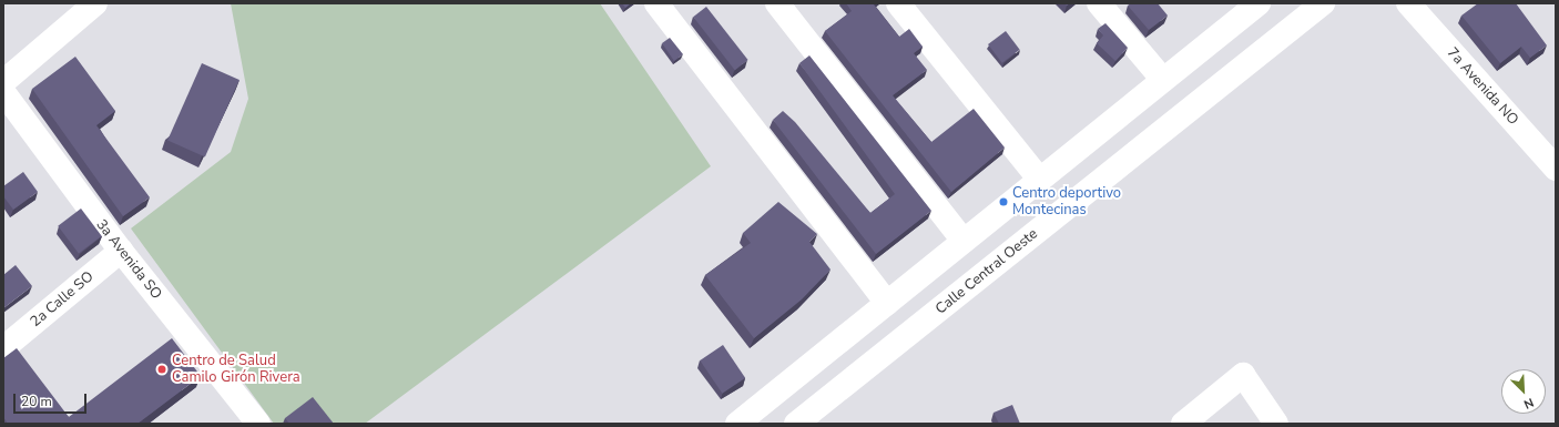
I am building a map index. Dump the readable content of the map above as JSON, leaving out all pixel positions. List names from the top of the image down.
{
  "streets": {
    "street": [
      "7a Avenida NO",
      "3a Avenida SO",
      "Calle Central Oeste",
      "2a Calle SO"
    ]
  },
  "crossings": [
    ["3a Avenida SO", "2a Calle SO"]
  ],
  "places": ["Centro deportivo Montecinas", "Centro de Salud Camilo Girón Rivera"],
  "scale_bar": "20 m",
  "north": "bottom right"
}
